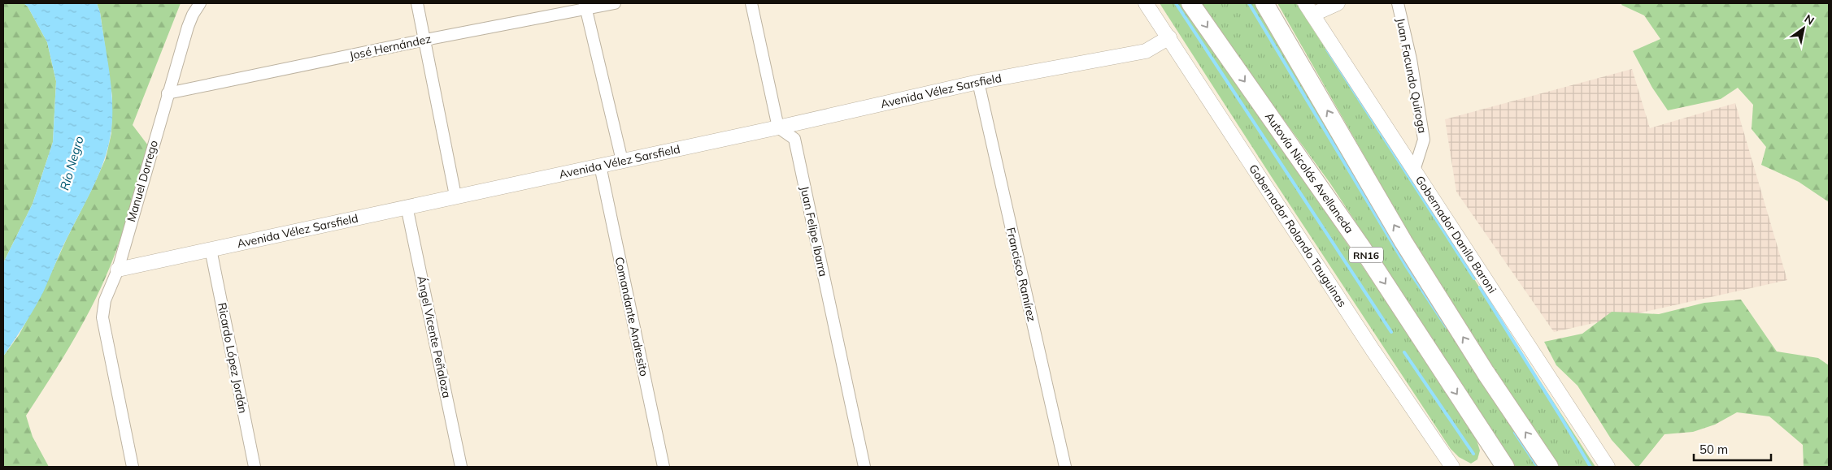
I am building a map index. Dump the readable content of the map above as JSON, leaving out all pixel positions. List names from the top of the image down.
{
  "streets": {
    "highway": ["Autovía Nicolás Avellaneda", "RN16"],
    "street": [
      "José Hernández",
      "Juan Facundo Quiroga",
      "Avenida Vélez Sarsfield",
      "Manuel Dorrego",
      "Juan Felipe Ibarra",
      "Gobernador Rolando Tauguinas",
      "Gobernador Danilo Baroni",
      "Francisco Ramírez",
      "Comandante Andresito",
      "Ángel Vicente Peñaloza",
      "Ricardo López Jordán"
    ]
  },
  "crossings": [
    ["José Hernández", "Manuel Dorrego"],
    ["Juan Facundo Quiroga", "Gobernador Danilo Baroni"],
    ["Avenida Vélez Sarsfield", "Manuel Dorrego"],
    ["Avenida Vélez Sarsfield", "Juan Felipe Ibarra"],
    ["Avenida Vélez Sarsfield", "Gobernador Rolando Tauguinas"],
    ["Avenida Vélez Sarsfield", "Francisco Ramírez"],
    ["Avenida Vélez Sarsfield", "Comandante Andresito"],
    ["Avenida Vélez Sarsfield", "Ángel Vicente Peñaloza"],
    ["Avenida Vélez Sarsfield", "Ricardo López Jordán"]
  ],
  "water": ["Río Negro"],
  "scale_bar": "50 m",
  "north": "top right"
}
